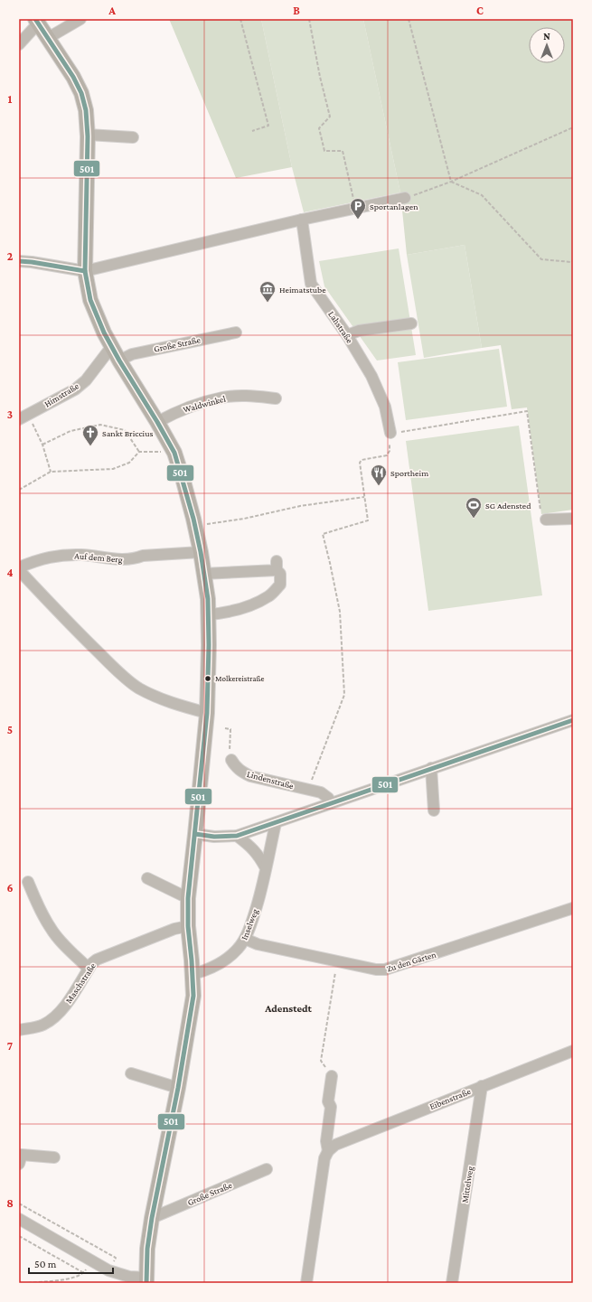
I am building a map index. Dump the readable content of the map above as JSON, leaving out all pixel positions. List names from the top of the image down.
{
  "streets": {
    "street": [
      "Lahstraße",
      "Große Straße",
      "Himstraße",
      "Waldwinkel",
      "Auf dem Berg",
      "Lindenstraße",
      "Inselweg",
      "Zu den Gärten",
      "Maschstraße",
      "Eibenstraße",
      "Mittelweg"
    ]
  },
  "crossings": [
    ["Inselweg", "Zu den Gärten"],
    ["Eibenstraße", "Mittelweg"]
  ],
  "districts": ["Adenstedt"],
  "places": {
    "parking": ["Sportanlagen"],
    "museum": ["Heimatstube"],
    "church": ["Sankt Briccius"],
    "restaurant": ["Sportheim"],
    "sports": ["SG Adensted"],
    "other": ["Molkereistraße"]
  },
  "lines": ["transit line 501"],
  "scale_bar": "50 m",
  "north": "top",
  "grid": {
    "columns": ["A", "B", "C"],
    "rows": [
      "1",
      "2",
      "3",
      "4",
      "5",
      "6",
      "7",
      "8"
    ]
  }
}
